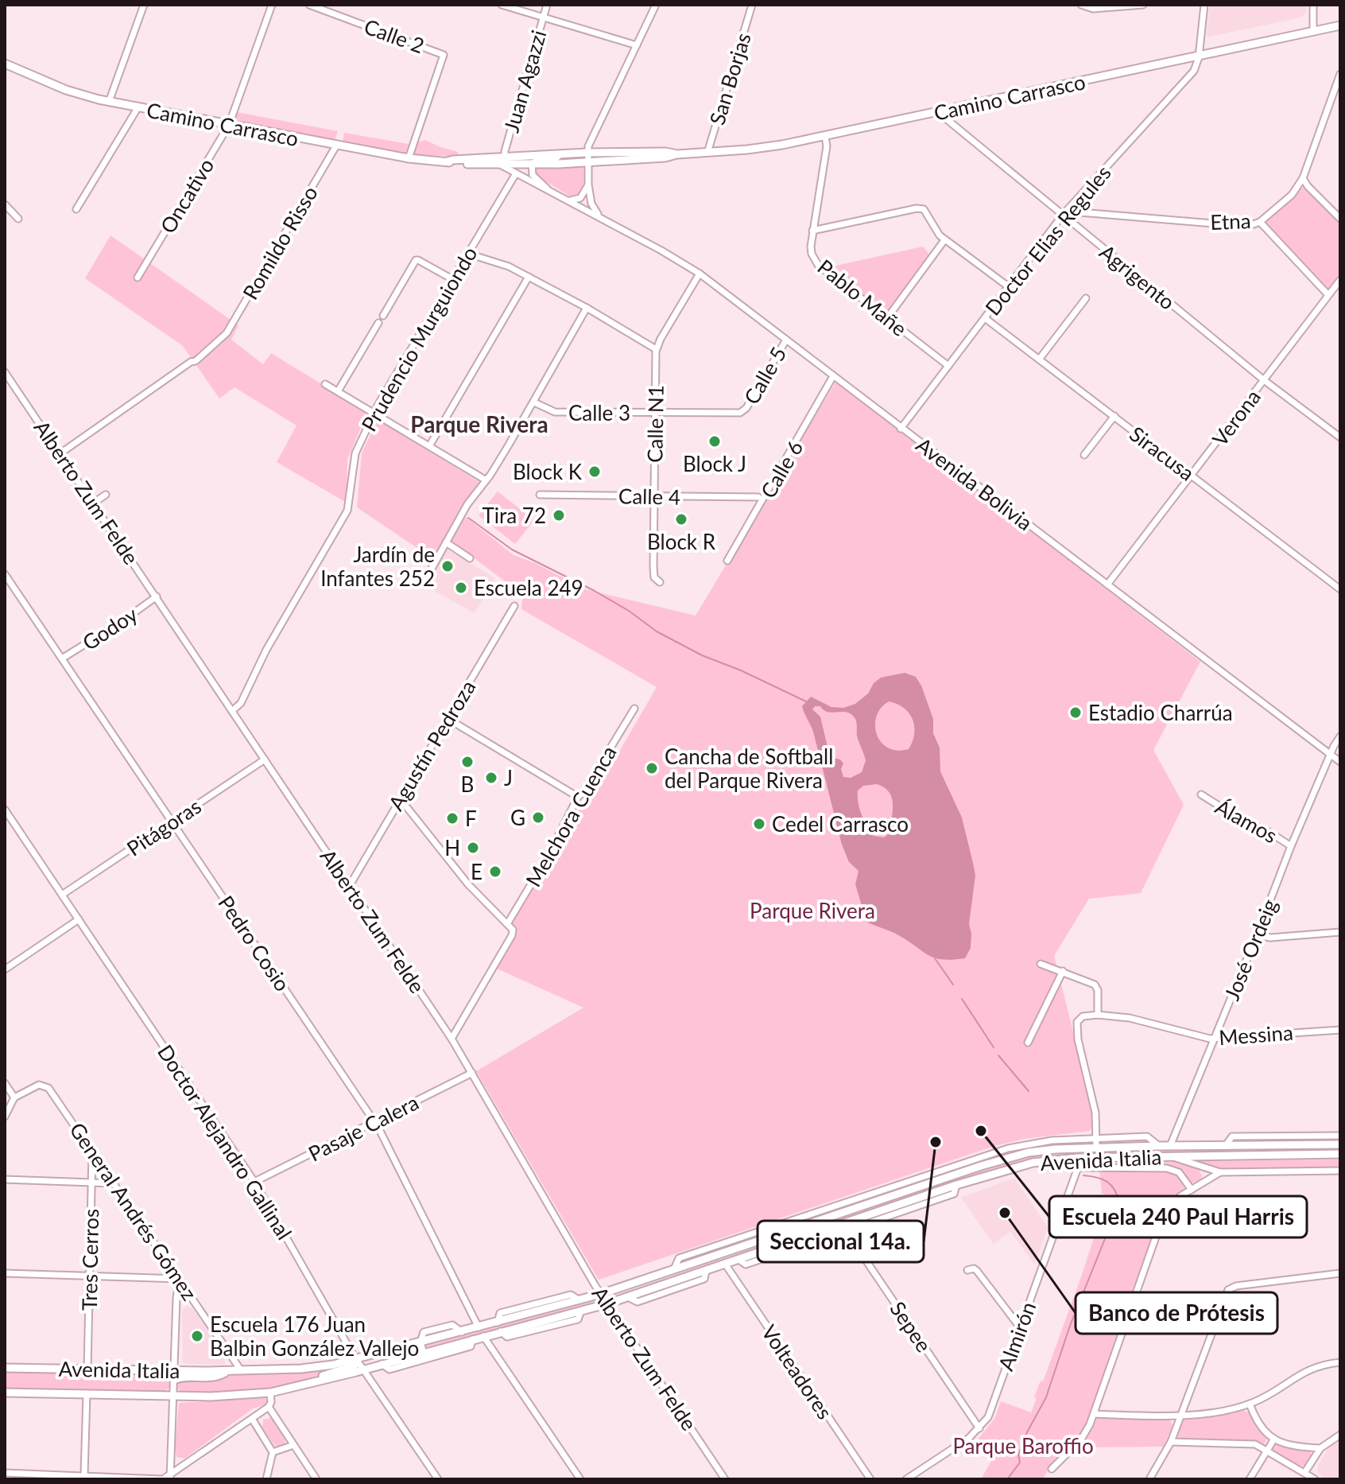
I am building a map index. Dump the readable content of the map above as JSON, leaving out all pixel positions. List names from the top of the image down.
{
  "streets": {
    "main road": ["Camino Carrasco", "Avenida Italia"],
    "street": [
      "Calle 2",
      "San Borjas",
      "Juan Agazzi",
      "Oncativo",
      "Etna",
      "Doctor Elias Regules",
      "Romildo Risso",
      "Agrigento",
      "Pablo Mañe",
      "Prudencio Murguiondo",
      "Calle 5",
      "Calle 3",
      "Verona",
      "Calle N1",
      "Siracusa",
      "Calle 6",
      "Avenida Bolivia",
      "Alberto Zum Felde",
      "Calle 4",
      "Godoy",
      "Agustín Pedroza",
      "Melchora Cuenca",
      "Álamos",
      "Pitágoras",
      "Pedro Cosio",
      "José Ordeig",
      "Messina",
      "Pasaje Calera",
      "Doctor Alejandro Gallinal",
      "General Andrés Gómez",
      "Tres Cerros",
      "Sepee",
      "Almirón",
      "Volteadores"
    ]
  },
  "crossings": [
    ["Calle 2", "Camino Carrasco"],
    ["San Borjas", "Camino Carrasco"],
    ["Juan Agazzi", "Camino Carrasco"],
    ["Camino Carrasco", "Oncativo"],
    ["Camino Carrasco", "Doctor Elias Regules"],
    ["Camino Carrasco", "Romildo Risso"],
    ["Camino Carrasco", "Agrigento"],
    ["Camino Carrasco", "Pablo Mañe"],
    ["Camino Carrasco", "Avenida Bolivia"],
    ["Etna", "Doctor Elias Regules"],
    ["Doctor Elias Regules", "Agrigento"],
    ["Doctor Elias Regules", "Pablo Mañe"],
    ["Doctor Elias Regules", "Siracusa"],
    ["Doctor Elias Regules", "Avenida Bolivia"],
    ["Romildo Risso", "Alberto Zum Felde"],
    ["Agrigento", "Verona"],
    ["Prudencio Murguiondo", "Avenida Bolivia"],
    ["Prudencio Murguiondo", "Alberto Zum Felde"],
    ["Calle 5", "Calle 3"],
    ["Calle 5", "Avenida Bolivia"],
    ["Calle 3", "Calle N1"],
    ["Verona", "Siracusa"],
    ["Verona", "Avenida Bolivia"],
    ["Calle N1", "Avenida Bolivia"],
    ["Calle N1", "Calle 4"],
    ["Calle 6", "Avenida Bolivia"],
    ["Avenida Bolivia", "José Ordeig"],
    ["Alberto Zum Felde", "Godoy"],
    ["Alberto Zum Felde", "Agustín Pedroza"],
    ["Alberto Zum Felde", "Pitágoras"],
    ["Alberto Zum Felde", "Pasaje Calera"],
    ["Alberto Zum Felde", "Avenida Italia"],
    ["Godoy", "Pedro Cosio"],
    ["Álamos", "José Ordeig"],
    ["Pitágoras", "Pedro Cosio"],
    ["Pitágoras", "Doctor Alejandro Gallinal"],
    ["Pedro Cosio", "Pasaje Calera"],
    ["Pedro Cosio", "Avenida Italia"],
    ["José Ordeig", "Messina"],
    ["José Ordeig", "Avenida Italia"],
    ["Pasaje Calera", "Doctor Alejandro Gallinal"],
    ["Doctor Alejandro Gallinal", "Avenida Italia"],
    ["Avenida Italia", "General Andrés Gómez"],
    ["Avenida Italia", "Tres Cerros"],
    ["Avenida Italia", "Sepee"],
    ["Avenida Italia", "Almirón"],
    ["Avenida Italia", "Volteadores"],
    ["General Andrés Gómez", "Tres Cerros"],
    ["Sepee", "Almirón"]
  ],
  "districts": ["Parque Rivera"],
  "parks": ["Parque Rivera", "Parque Baroffio"],
  "places": [
    "Block J",
    "Block K",
    "Tira 72",
    "Block R",
    "Jardín de Infantes 252",
    "Escuela 249",
    "Estadio Charrúa",
    "B",
    "Cancha de Softball del Parque Rivera",
    "J",
    "G",
    "F",
    "Cedel Carrasco",
    "H",
    "E",
    "Escuela 240 Paul Harris",
    "Seccional 14a.",
    "Banco de Prótesis",
    "Escuela 176 Juan Balbin González Vallejo"
  ]
}
